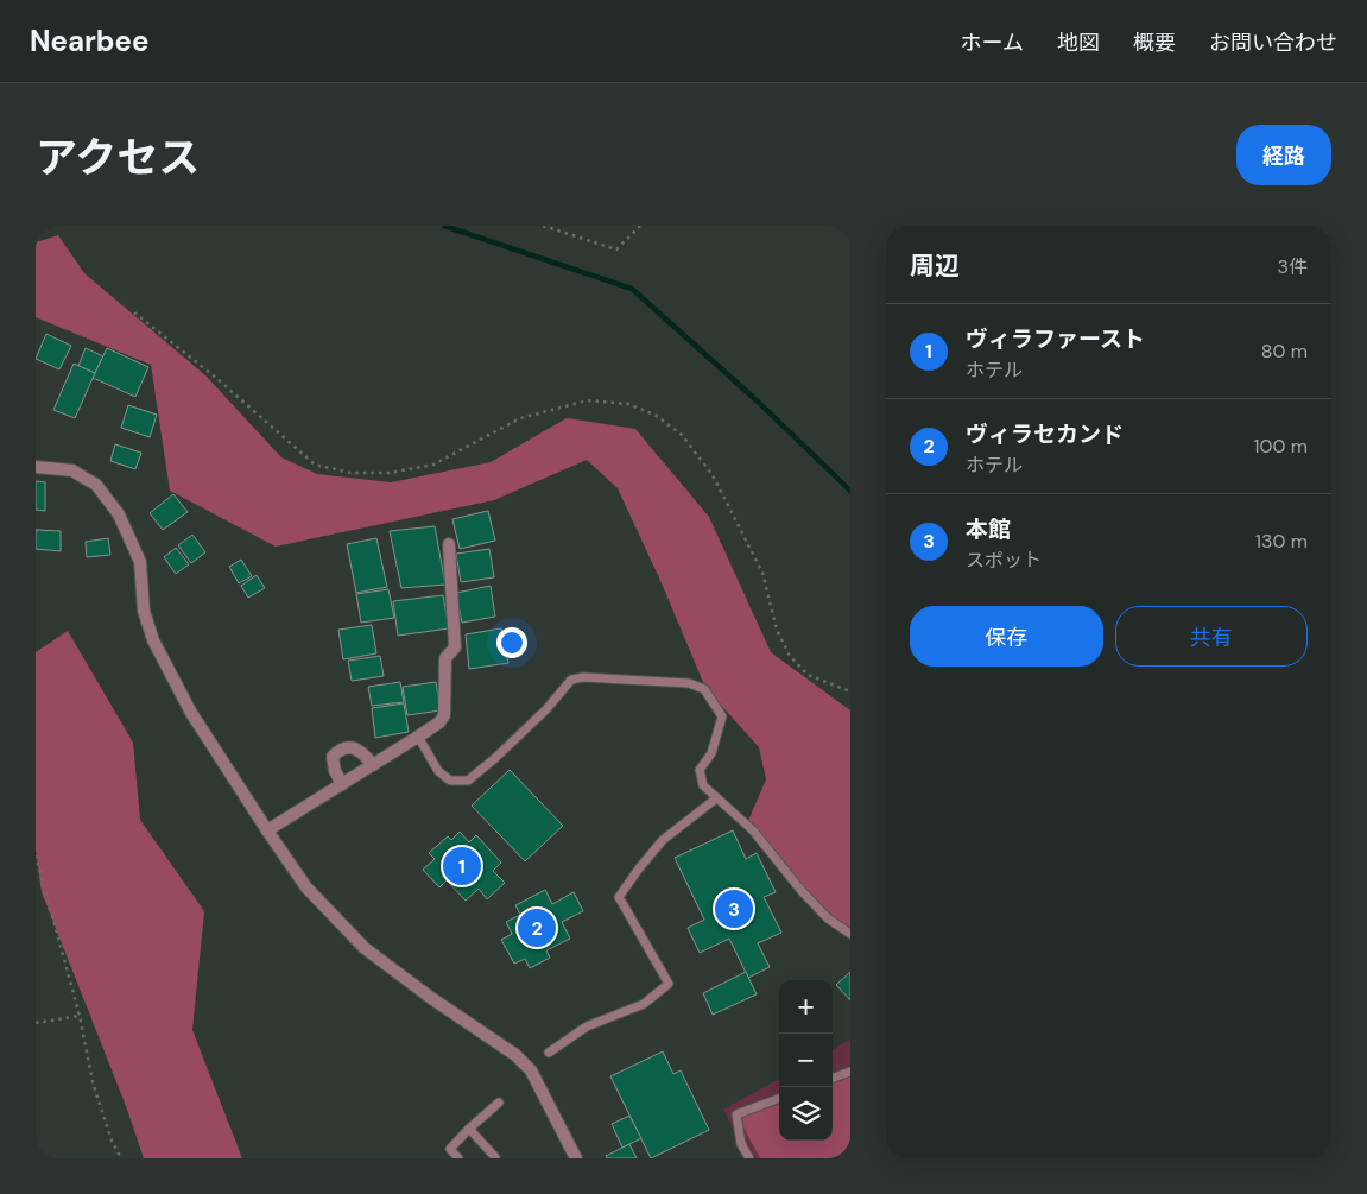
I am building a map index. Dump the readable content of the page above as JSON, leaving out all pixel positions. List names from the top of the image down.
{
  "page": {
    "header": "Nearbee",
    "nav": [
      "ホーム",
      "地図",
      "概要",
      "お問い合わせ"
    ],
    "title": "アクセス",
    "buttons": [
      "経路",
      ["保存", "共有"]
    ],
    "heading": ["周辺", "3件"],
    "list": [
      {
        "mark": "1",
        "name": "ヴィラファースト",
        "note": "ホテル",
        "value": "80 m"
      },
      {
        "mark": "2",
        "name": "ヴィラセカンド",
        "note": "ホテル",
        "value": "100 m"
      },
      {
        "mark": "3",
        "name": "本館",
        "note": "スポット",
        "value": "130 m"
      }
    ],
    "pins": ["1", "3", "2"],
    "map_buttons": ["+", "−"]
  }
}
